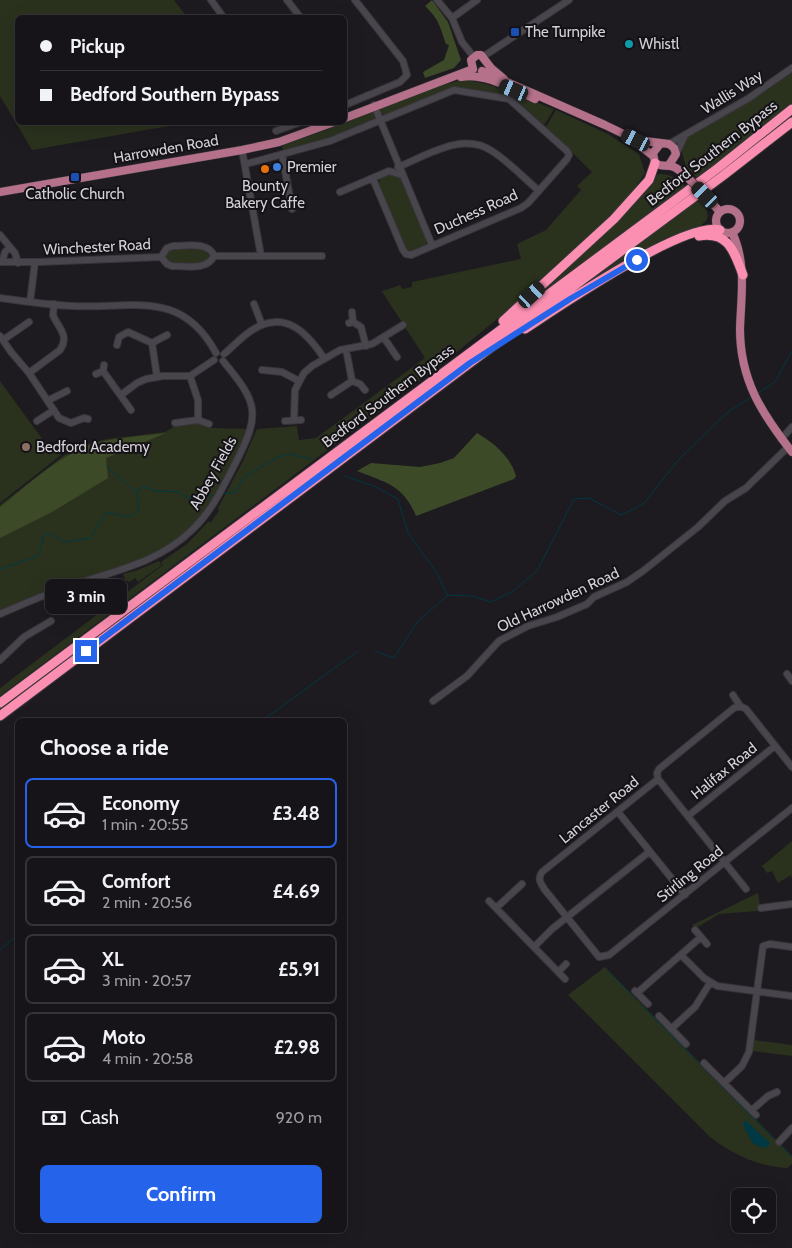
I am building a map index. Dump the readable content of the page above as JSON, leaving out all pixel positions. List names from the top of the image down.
{
  "streets": {
    "highway": ["Bedford Southern Bypass"],
    "main road": ["Harrowden Road"],
    "street": [
      "Wallis Way",
      "Duchess Road",
      "Winchester Road",
      "Abbey Fields",
      "Old Harrowden Road",
      "Halifax Road",
      "Lancaster Road",
      "Stirling Road"
    ]
  },
  "crossings": [
    ["Lancaster Road", "Stirling Road"]
  ],
  "places": {
    "transit": ["The Turnpike", "Catholic Church"],
    "other": [
      "Whistl",
      "Premier",
      "Bounty Bakery Caffe",
      "Bedford Academy"
    ]
  },
  "page": {
    "banner": ["Pickup", "Bedford Southern Bypass"],
    "bubble": "3 min",
    "heading": "Choose a ride",
    "list": [
      {
        "name": "Economy",
        "note": "1 min · 20:55",
        "value": "£3.48"
      },
      {
        "name": "Comfort",
        "note": "2 min · 20:56",
        "value": "£4.69"
      },
      {
        "name": "XL",
        "note": "3 min · 20:57",
        "value": "£5.91"
      },
      {
        "name": "Moto",
        "note": "4 min · 20:58",
        "value": "£2.98"
      }
    ],
    "pay": ["Cash", "920 m"],
    "buttons": "Confirm"
  }
}
